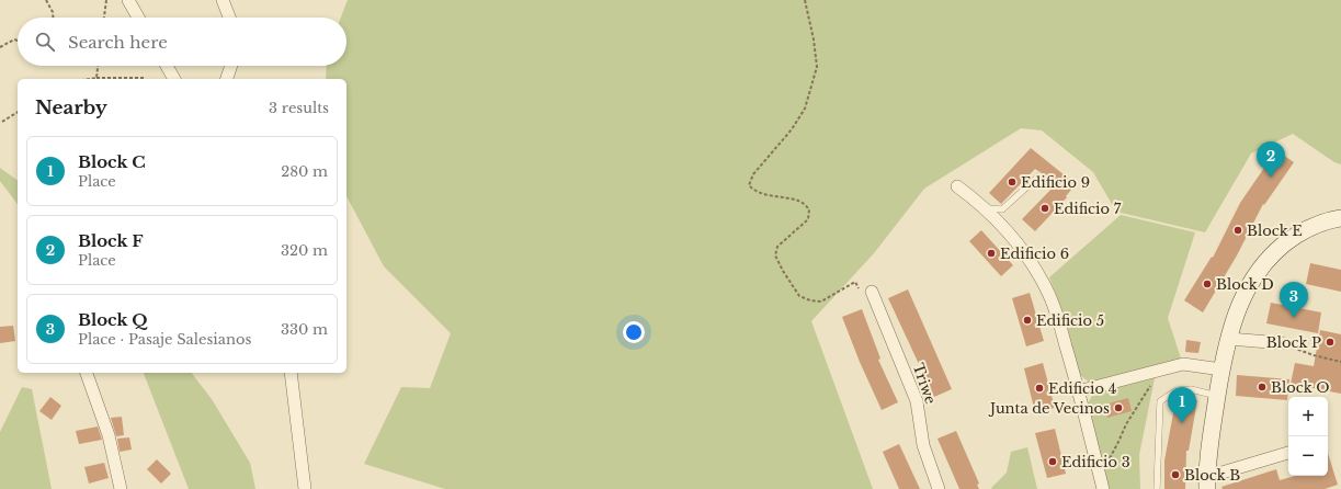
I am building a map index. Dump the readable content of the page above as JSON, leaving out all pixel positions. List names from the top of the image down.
{
  "streets": {
    "street": ["Triwe"]
  },
  "places": [
    "Edificio 9",
    "Edificio 7",
    "Block E",
    "Edificio 6",
    "Block D",
    "Edificio 5",
    "Block P",
    "Block O",
    "Edificio 4",
    "Junta de Vecinos",
    "Edificio 3",
    "Block B"
  ],
  "page": {
    "search": "Search here",
    "heading": ["Nearby", "3 results"],
    "list": [
      {
        "mark": "1",
        "name": "Block C",
        "note": "Place",
        "value": "280 m"
      },
      {
        "mark": "2",
        "name": "Block F",
        "note": "Place",
        "value": "320 m"
      },
      {
        "mark": "3",
        "name": "Block Q",
        "note": "Place · Pasaje Salesianos",
        "value": "330 m"
      }
    ],
    "pins": ["2", "3", "1"],
    "map_buttons": ["+", "−"]
  }
}
